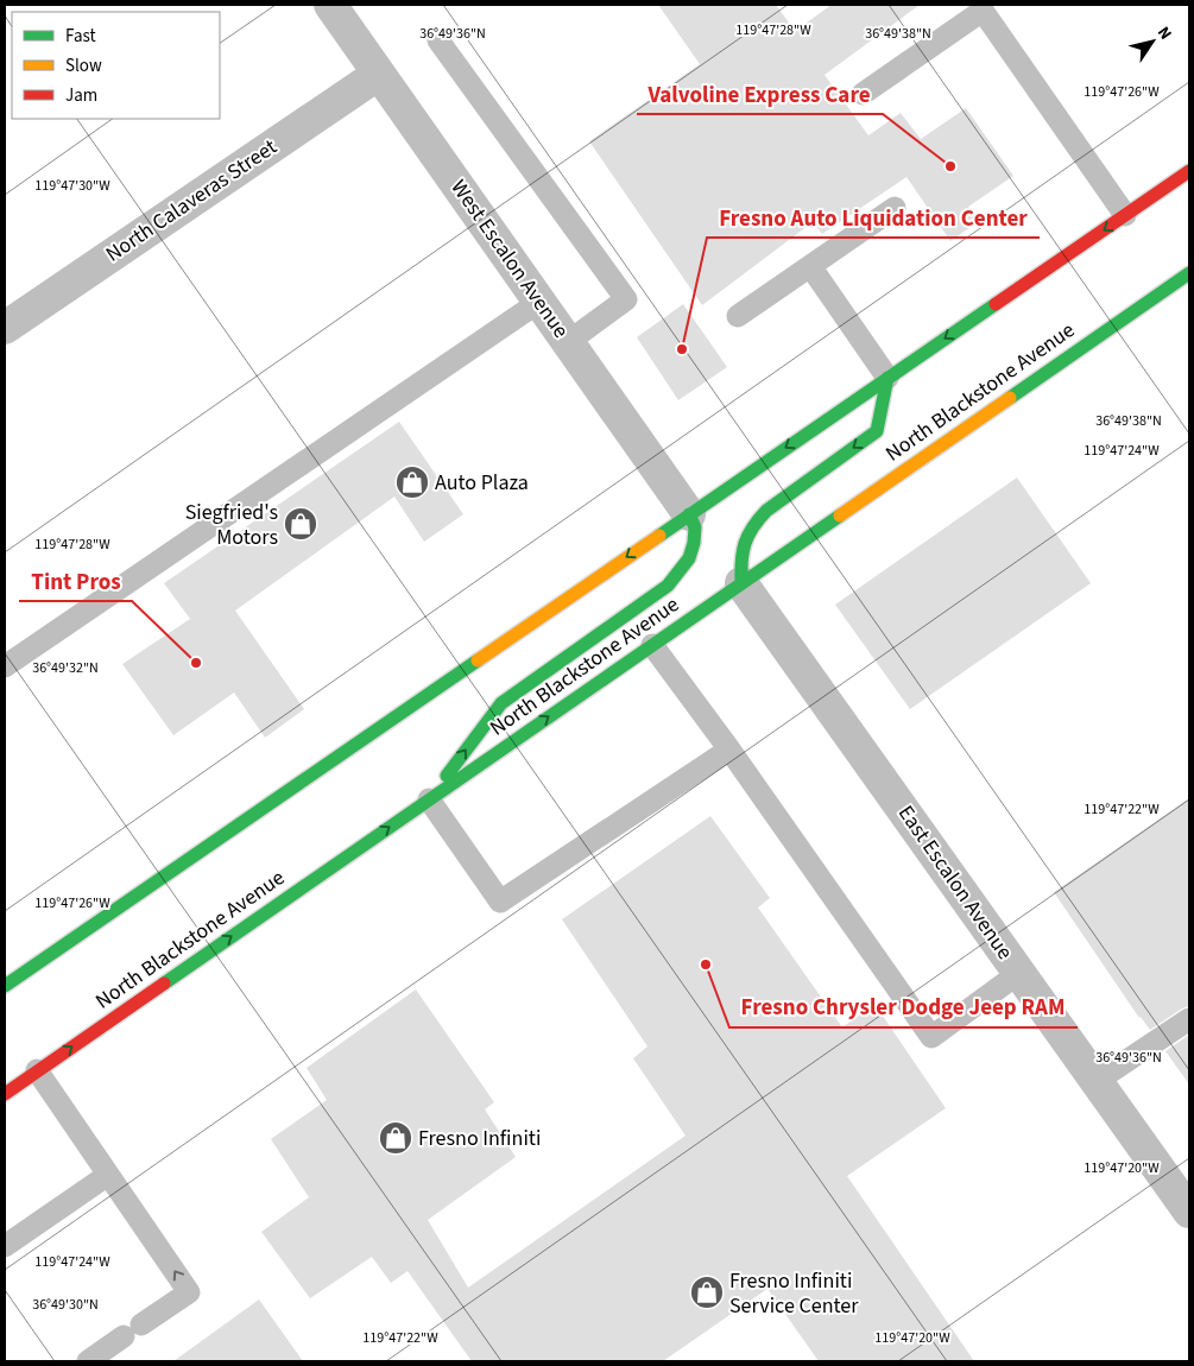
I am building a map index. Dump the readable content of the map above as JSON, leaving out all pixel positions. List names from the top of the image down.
{
  "streets": {
    "main road": ["North Blackstone Avenue"],
    "street": ["North Calaveras Street", "West Escalon Avenue", "East Escalon Avenue"]
  },
  "crossings": [
    ["North Calaveras Street", "West Escalon Avenue"],
    ["North Blackstone Avenue", "East Escalon Avenue"]
  ],
  "places": {
    "other": [
      "Valvoline Express Care",
      "Fresno Auto Liquidation Center",
      "Tint Pros",
      "Fresno Chrysler Dodge Jeep RAM"
    ],
    "shop": [
      "Auto Plaza",
      "Siegfried's Motors",
      "Fresno Infiniti",
      "Fresno Infiniti Service Center"
    ]
  },
  "legend": ["Fast", "Slow", "Jam"],
  "north": "top right",
  "coordinates": [
    "119°47'28\"W",
    "36°49'36\"N",
    "36°49'38\"N",
    "119°47'26\"W",
    "119°47'30\"W",
    "119°47'24\"W",
    "36°49'32\"N",
    "119°47'22\"W",
    "119°47'20\"W",
    "36°49'30\"N"
  ]
}
